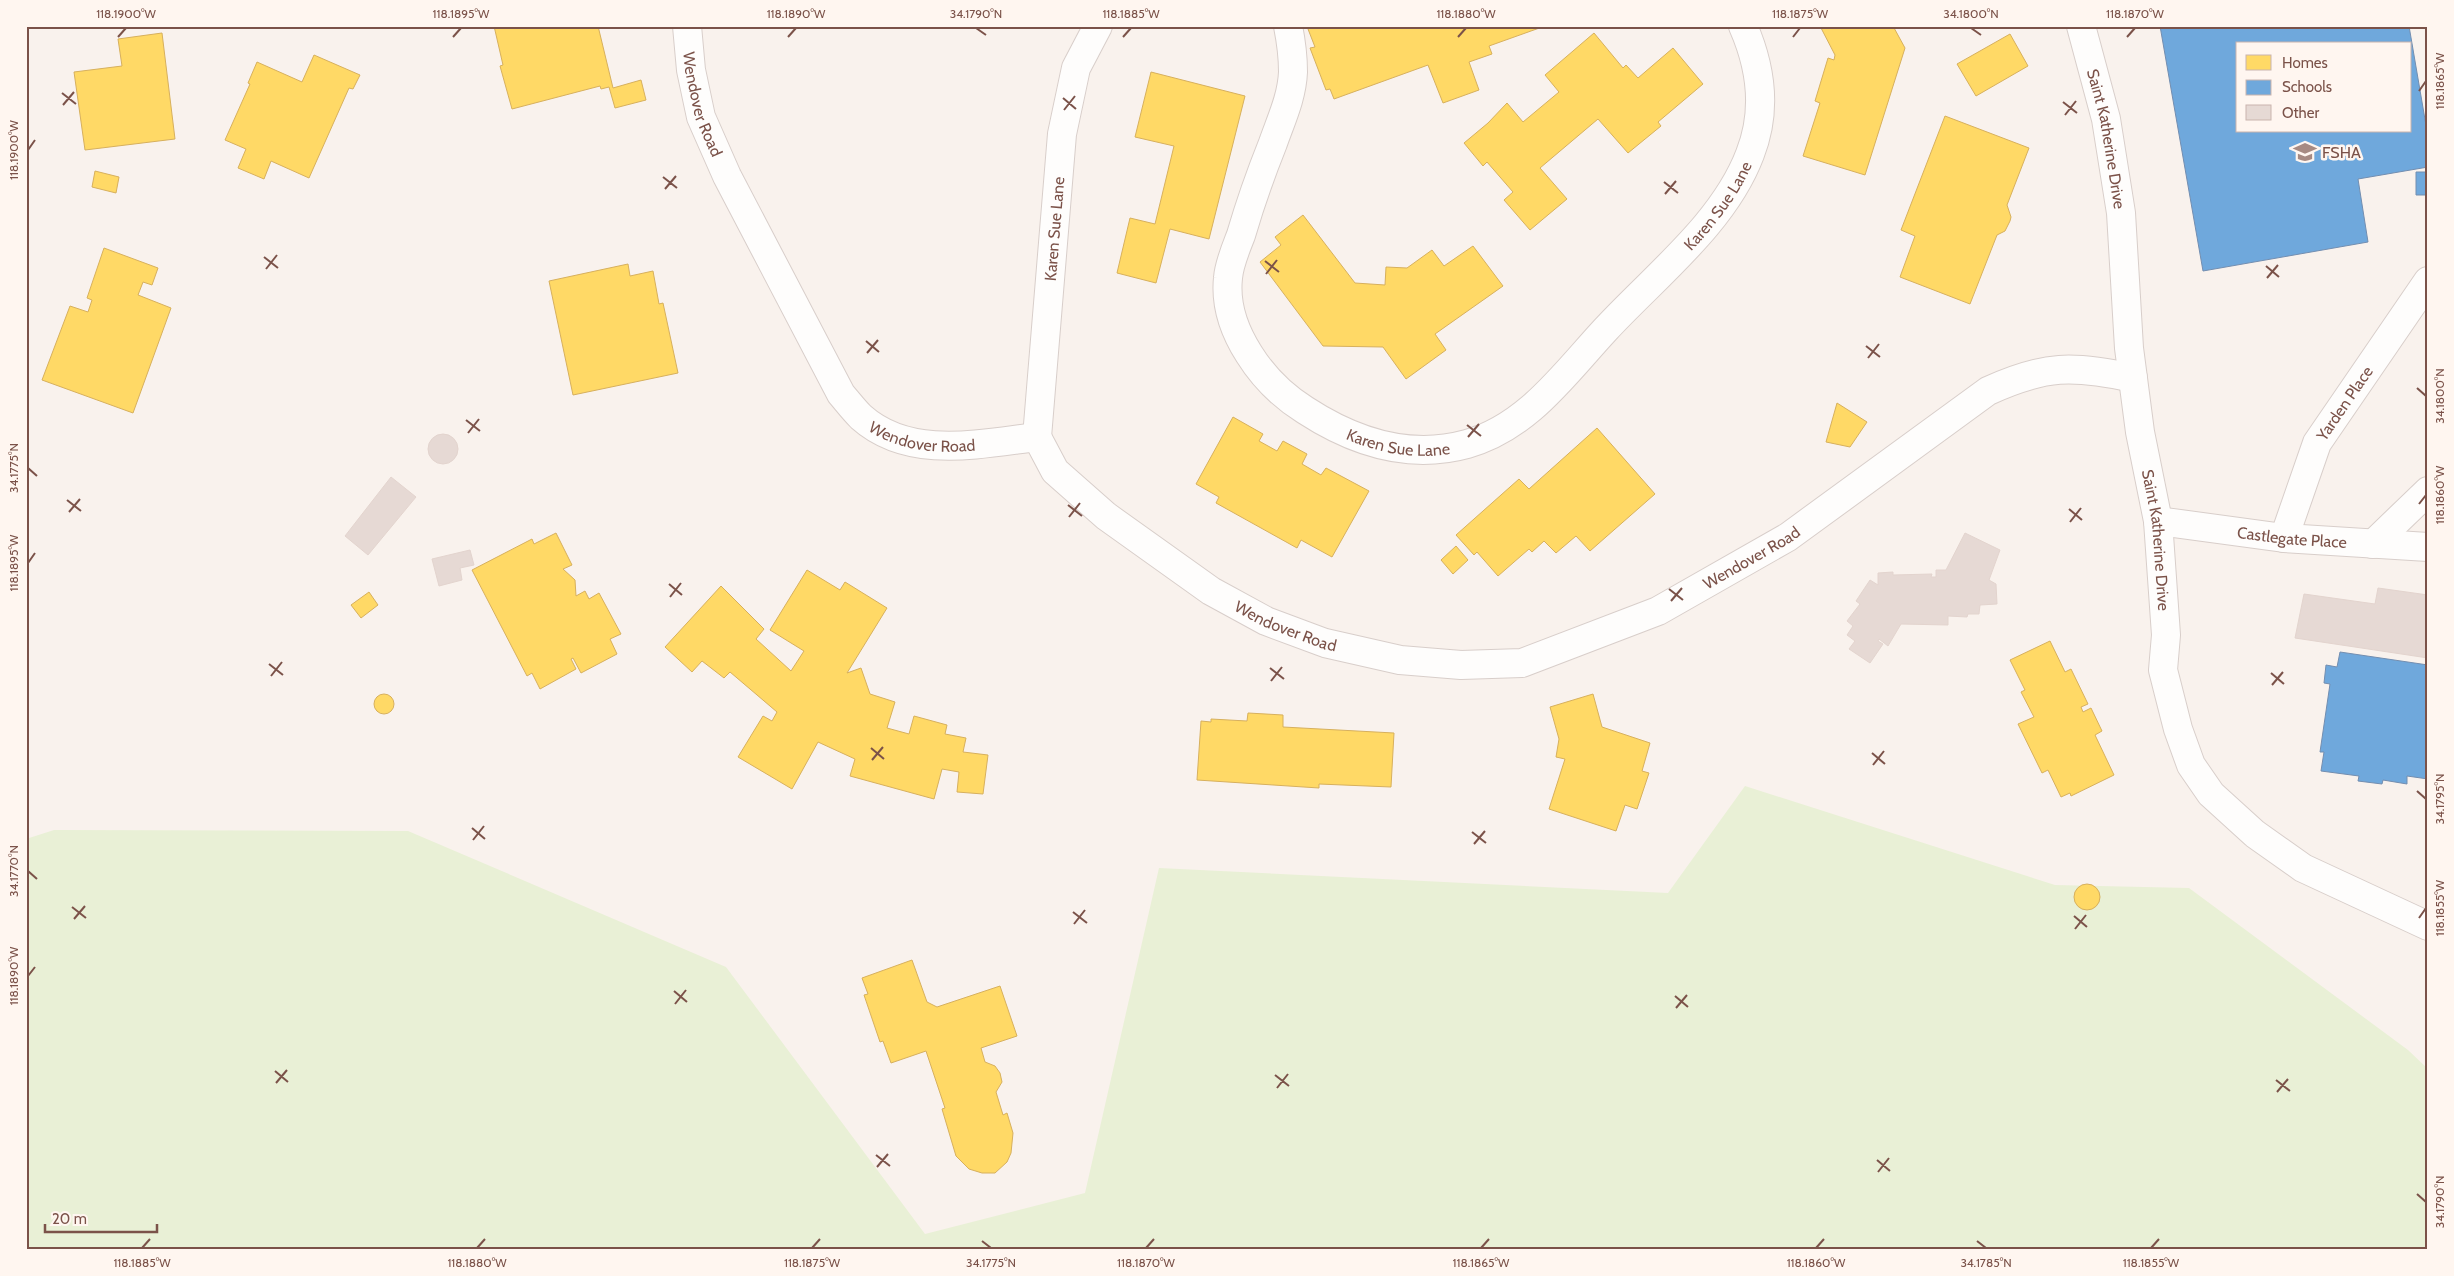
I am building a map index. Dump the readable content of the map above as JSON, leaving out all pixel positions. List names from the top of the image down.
{
  "streets": {
    "street": [
      "Wendover Road",
      "Saint Katherine Drive",
      "Karen Sue Lane",
      "Yarden Place",
      "Castlegate Place"
    ]
  },
  "crossings": [
    ["Wendover Road", "Saint Katherine Drive"],
    ["Wendover Road", "Karen Sue Lane"],
    ["Saint Katherine Drive", "Castlegate Place"],
    ["Yarden Place", "Castlegate Place"]
  ],
  "places": {
    "school or university": ["FSHA"]
  },
  "legend": ["Homes", "Schools", "Other"],
  "scale_bar": "20 m",
  "coordinates": [
    "118.1900°W",
    "118.1895°W",
    "118.1890°W",
    "34.1790°N",
    "118.1885°W",
    "118.1880°W",
    "118.1875°W",
    "34.1800°N",
    "118.1870°W",
    "118.1865°W",
    "34.1775°N",
    "118.1860°W",
    "34.1795°N",
    "34.1770°N",
    "118.1855°W",
    "34.1785°N"
  ]
}
